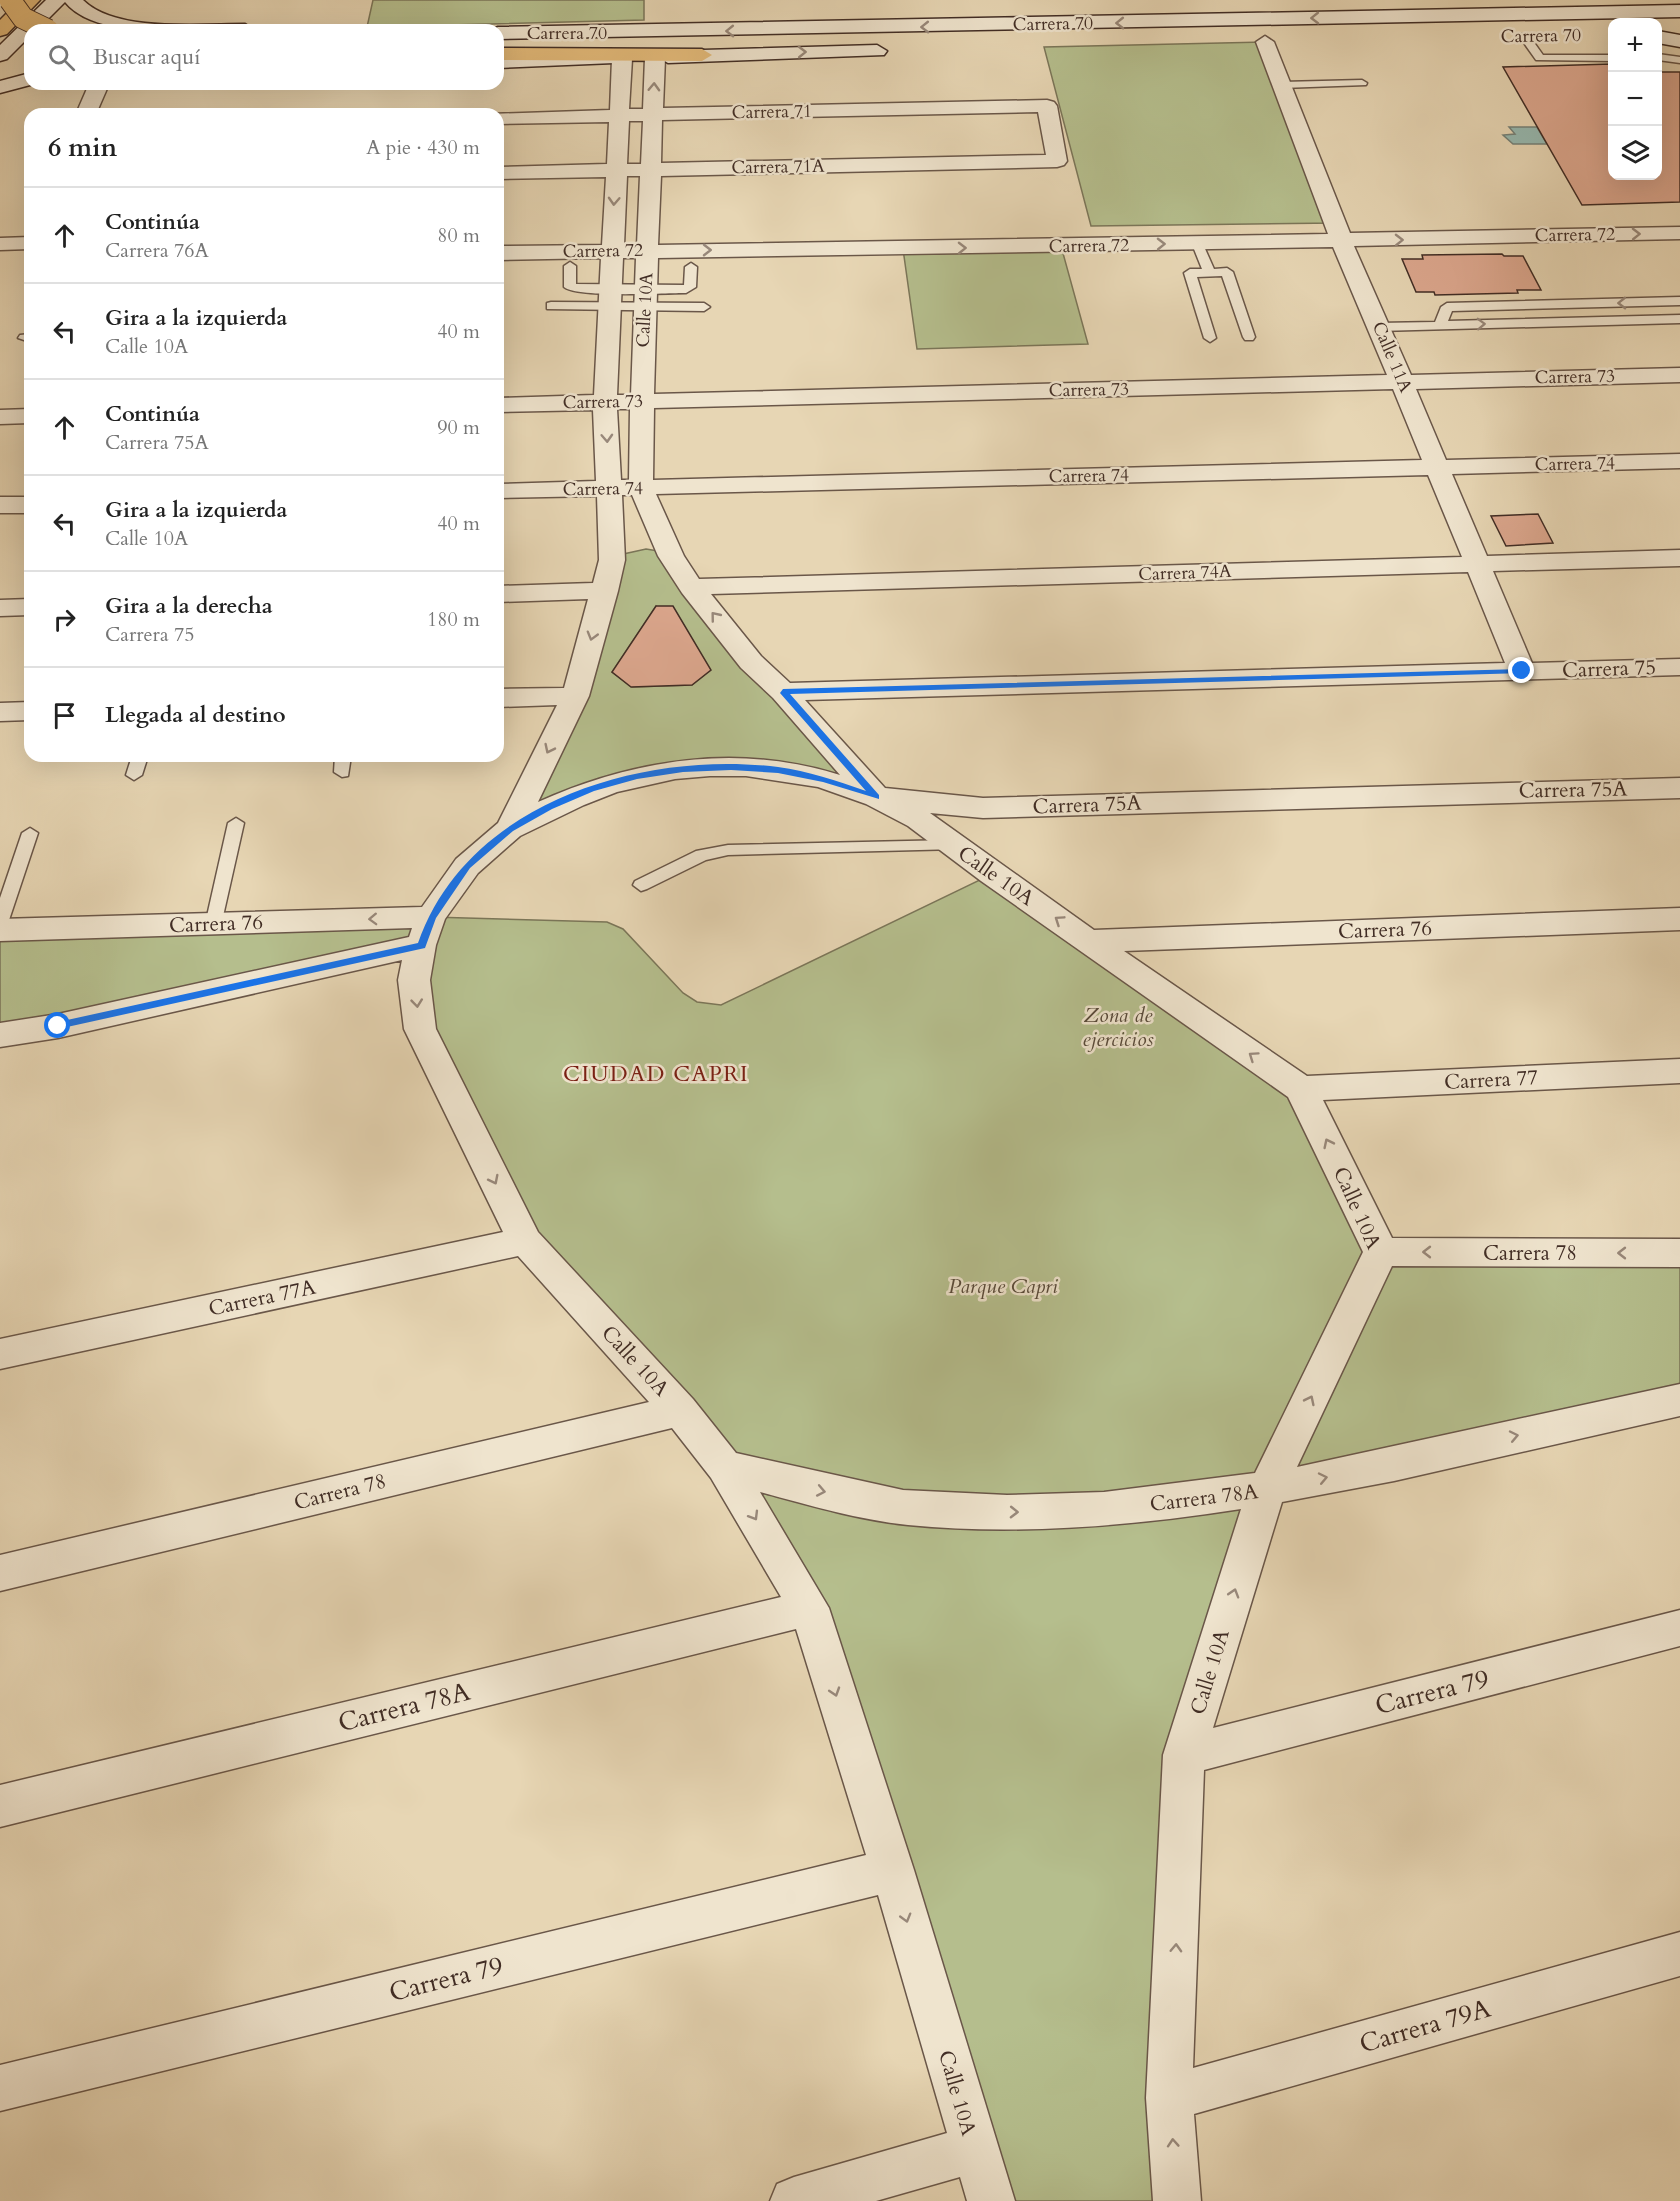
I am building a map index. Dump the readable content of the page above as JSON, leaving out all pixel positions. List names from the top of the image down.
{
  "streets": {
    "street": [
      "Carrera 70",
      "Carrera 71",
      "Carrera 71A",
      "Carrera 72",
      "Calle 10A",
      "Calle 11A",
      "Carrera 73",
      "Carrera 74",
      "Carrera 74A",
      "Carrera 75",
      "Carrera 75A",
      "Carrera 76",
      "Carrera 77",
      "Carrera 78",
      "Carrera 77A",
      "Carrera 78A",
      "Carrera 79",
      "Carrera 79A"
    ]
  },
  "crossings": [
    ["Carrera 70", "Calle 10A"],
    ["Carrera 71", "Carrera 71A"],
    ["Carrera 71", "Calle 10A"],
    ["Carrera 71A", "Calle 10A"],
    ["Carrera 72", "Calle 10A"],
    ["Carrera 72", "Calle 11A"],
    ["Calle 10A", "Carrera 73"],
    ["Calle 10A", "Carrera 74"],
    ["Calle 10A", "Carrera 74A"],
    ["Calle 10A", "Carrera 75"],
    ["Calle 10A", "Carrera 75A"],
    ["Calle 10A", "Carrera 76"],
    ["Calle 10A", "Carrera 77"],
    ["Calle 10A", "Carrera 78"],
    ["Calle 10A", "Carrera 77A"],
    ["Calle 10A", "Carrera 78A"],
    ["Calle 10A", "Carrera 79"],
    ["Calle 10A", "Carrera 79A"],
    ["Calle 11A", "Carrera 73"],
    ["Calle 11A", "Carrera 74"],
    ["Calle 11A", "Carrera 74A"],
    ["Calle 11A", "Carrera 75"]
  ],
  "one_way": ["Carrera 78A"],
  "districts": ["CIUDAD CAPRI"],
  "parks": ["Zona de ejercicios", "Parque Capri"],
  "page": {
    "map_buttons": ["+", "−"],
    "search": "Buscar aquí",
    "heading": ["6 min", "A pie · 430 m"],
    "list": [
      ["Continúa", "Carrera 76A", "80 m"],
      ["Gira a la izquierda", "Calle 10A", "40 m"],
      ["Continúa", "Carrera 75A", "90 m"],
      ["Gira a la izquierda", "Calle 10A", "40 m"],
      ["Gira a la derecha", "Carrera 75", "180 m"],
      "Llegada al destino"
    ]
  }
}
